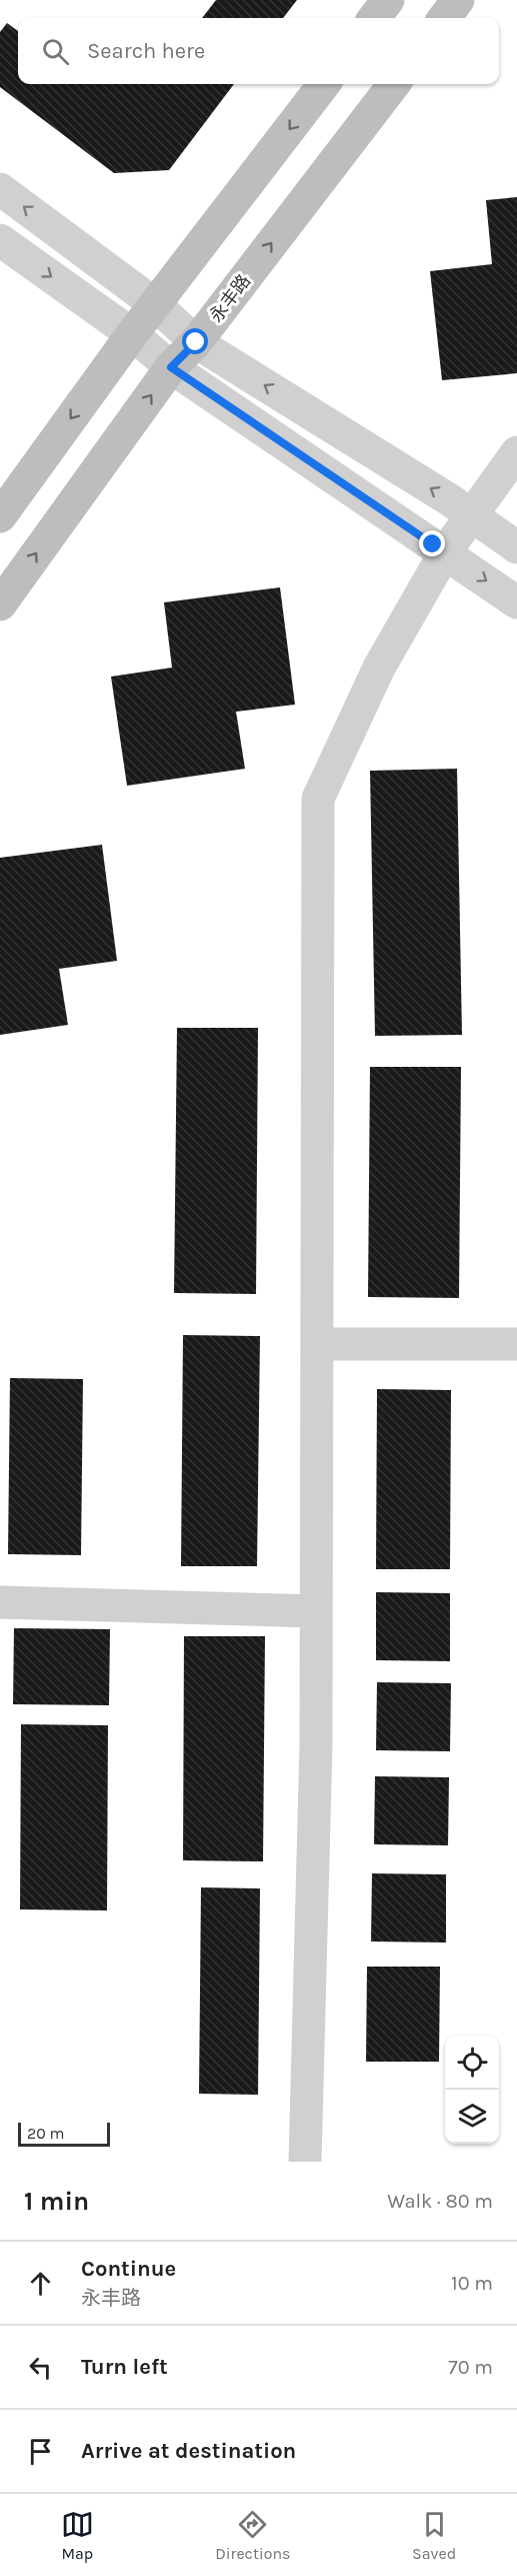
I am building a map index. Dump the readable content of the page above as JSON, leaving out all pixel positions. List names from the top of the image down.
{
  "streets": {
    "street": ["永丰路"]
  },
  "scale_bar": "20 m",
  "page": {
    "search": "Search here",
    "scale": "20 m",
    "heading": ["1 min", "Walk · 80 m"],
    "list": [
      ["Continue", "永丰路", "10 m"],
      ["Turn left", "70 m"],
      "Arrive at destination"
    ],
    "nav": ["Map", "Directions", "Saved"]
  }
}
